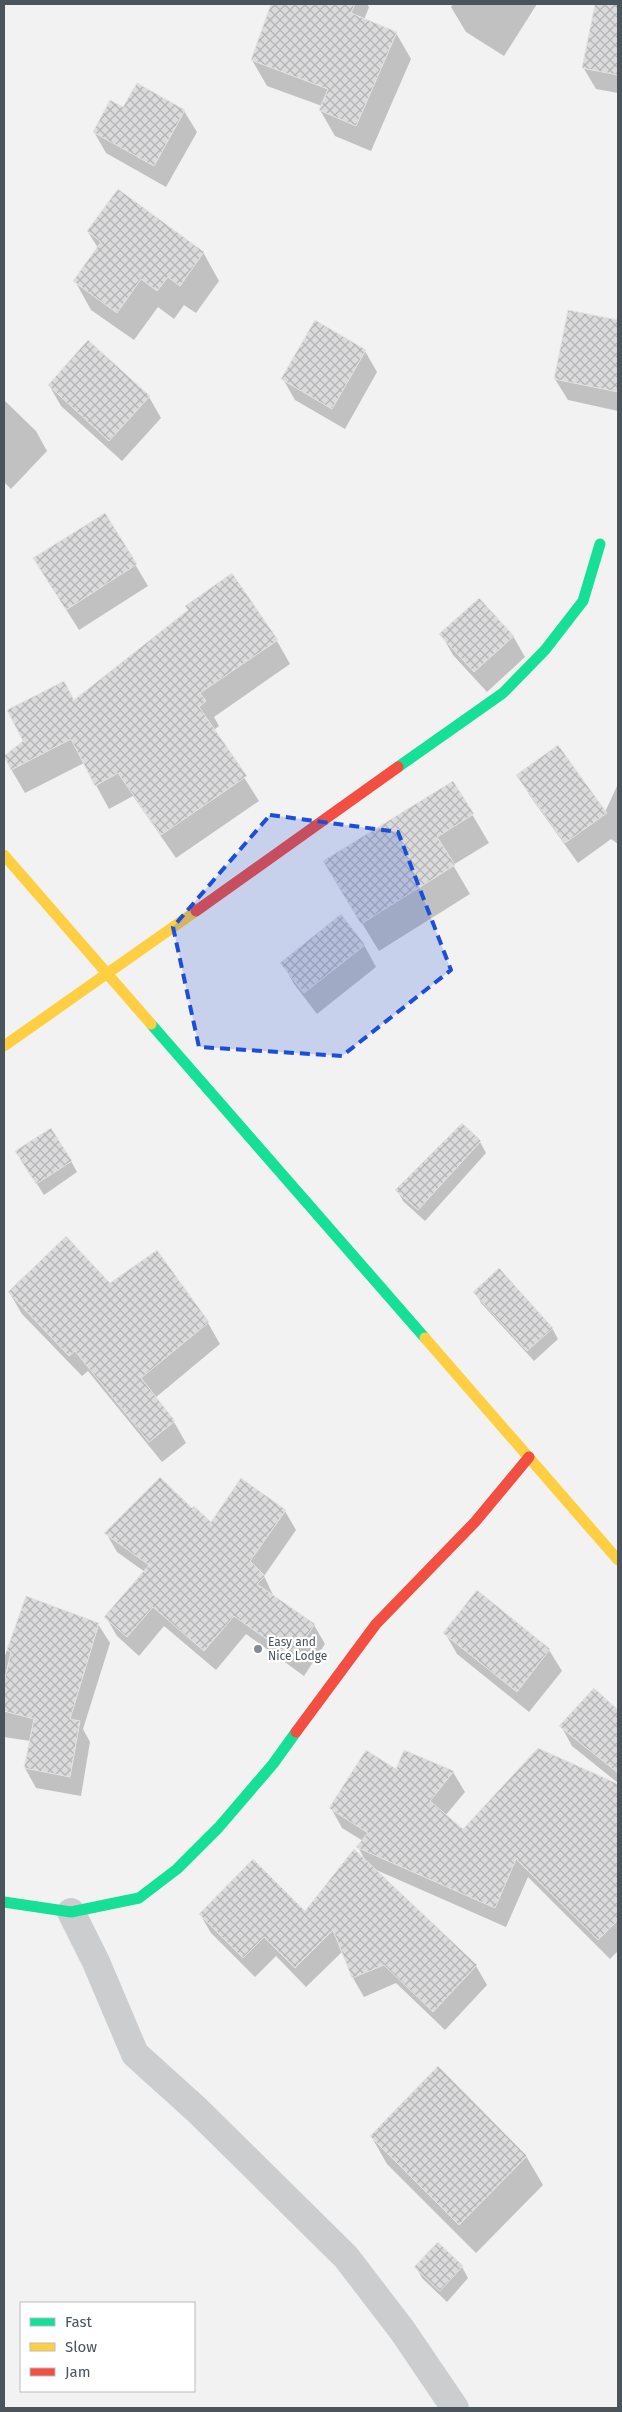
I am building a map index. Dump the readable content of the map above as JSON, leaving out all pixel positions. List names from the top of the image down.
{
  "places": ["Easy and Nice Lodge"],
  "legend": ["Fast", "Slow", "Jam"]
}
